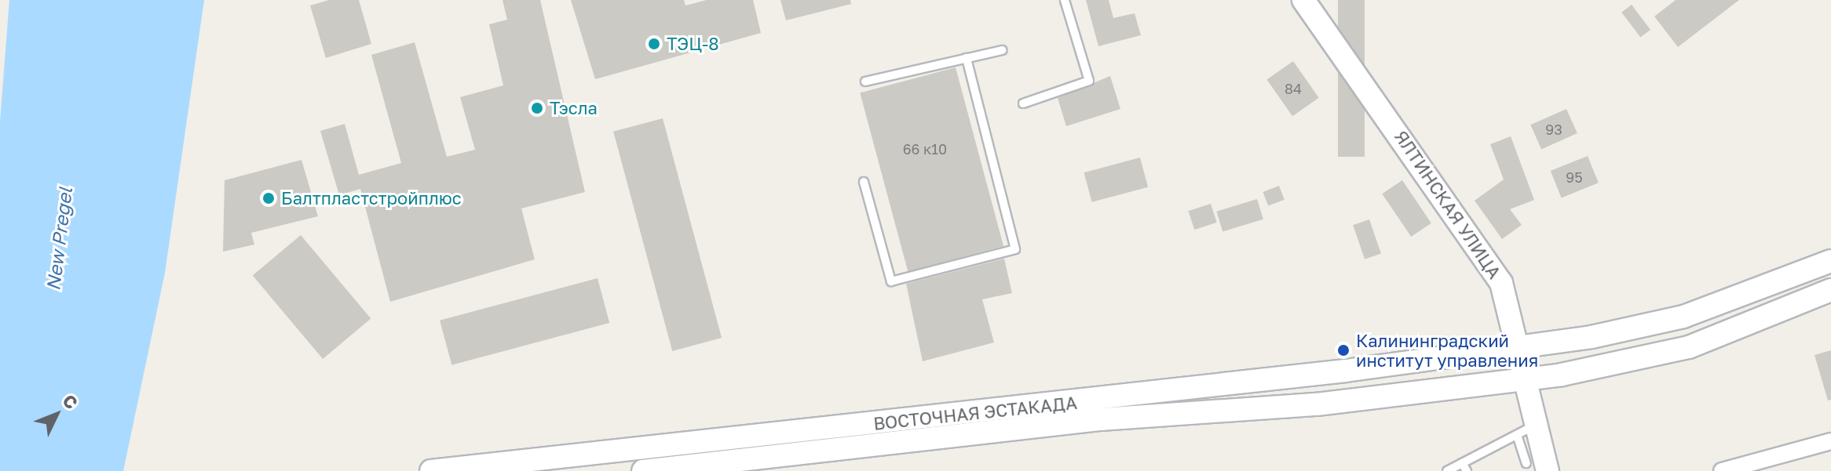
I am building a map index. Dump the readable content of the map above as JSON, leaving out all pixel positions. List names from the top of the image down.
{
  "streets": {
    "main road": ["ЯЛТИНСКАЯ УЛИЦА", "ВОСТОЧНАЯ ЭСТАКАДА"]
  },
  "crossings": [
    ["ЯЛТИНСКАЯ УЛИЦА", "ВОСТОЧНАЯ ЭСТАКАДА"]
  ],
  "water": ["New Pregel"],
  "places": [
    "ТЭЦ-8",
    "Тэсла",
    "Балтпластстройплюс",
    "Калининградский институт управления"
  ],
  "house_numbers": [
    "84",
    "93",
    "66 к10",
    "95"
  ],
  "north": "top right"
}
